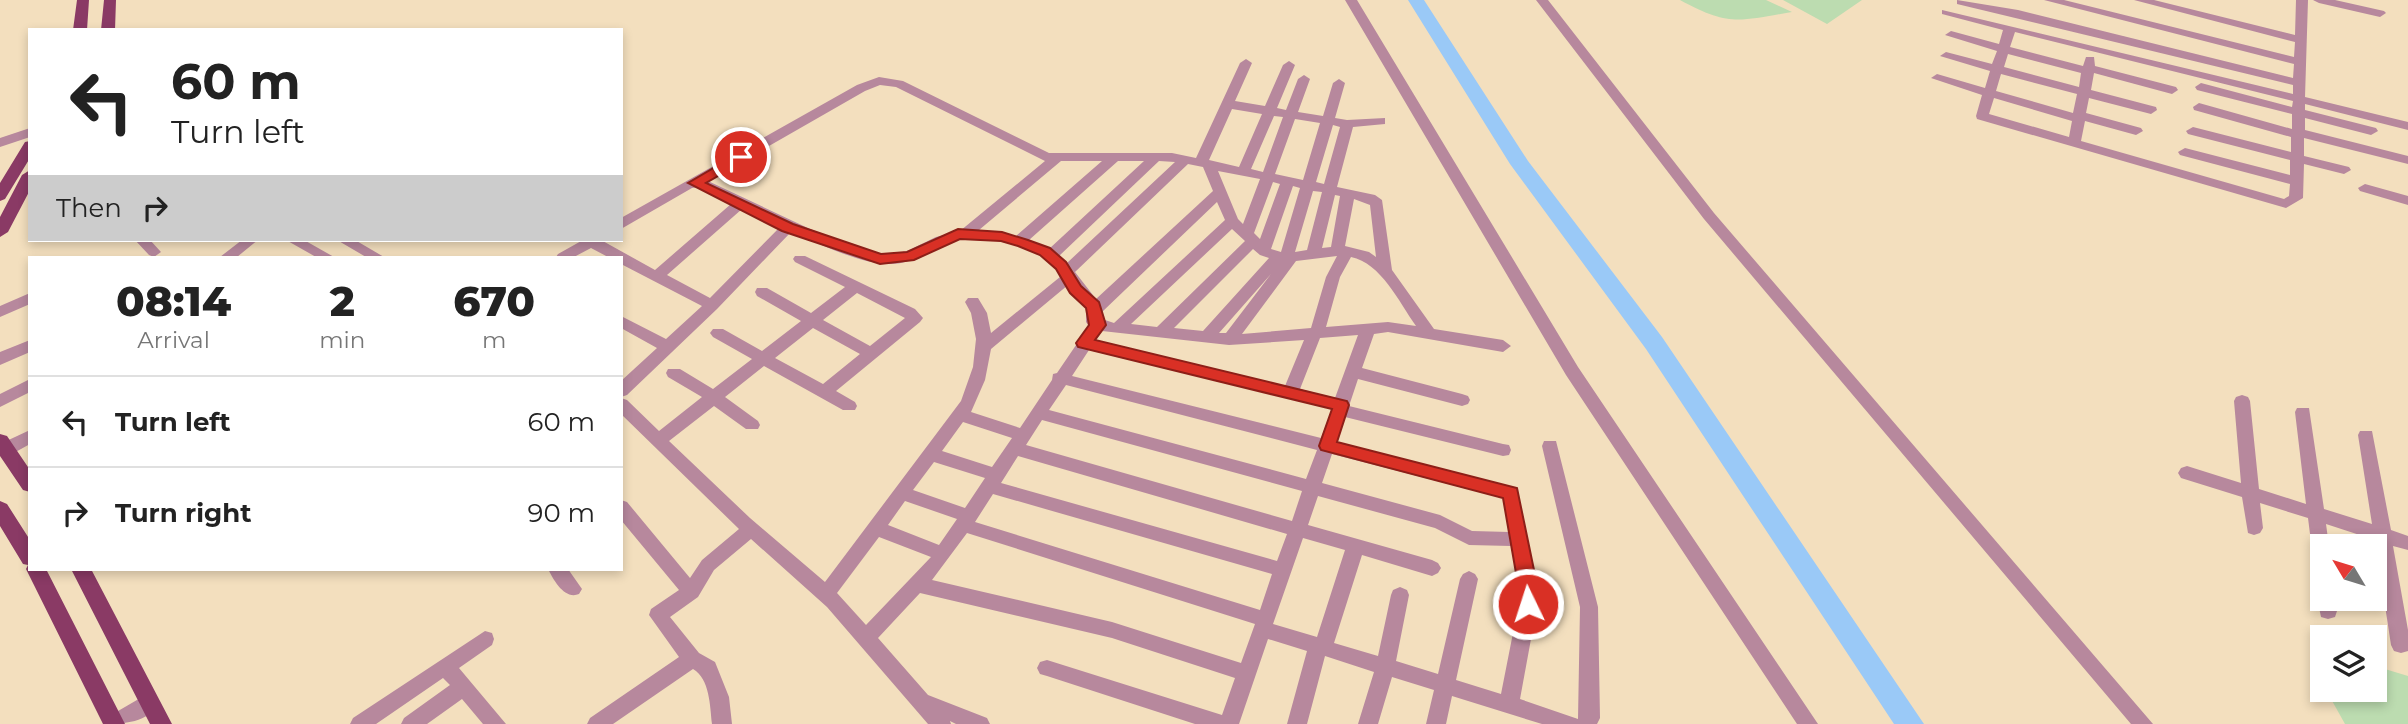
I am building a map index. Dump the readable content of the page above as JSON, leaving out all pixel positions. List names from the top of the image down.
{
  "north": "top left",
  "page": {
    "turn": ["60 m", "Turn left"],
    "then": "Then",
    "eta": [
      "08:14",
      "Arrival",
      "2",
      "min",
      "670",
      "m"
    ],
    "list": [
      {
        "name": "Turn left",
        "value": "60 m"
      },
      {
        "name": "Turn right",
        "value": "90 m"
      }
    ]
  }
}
